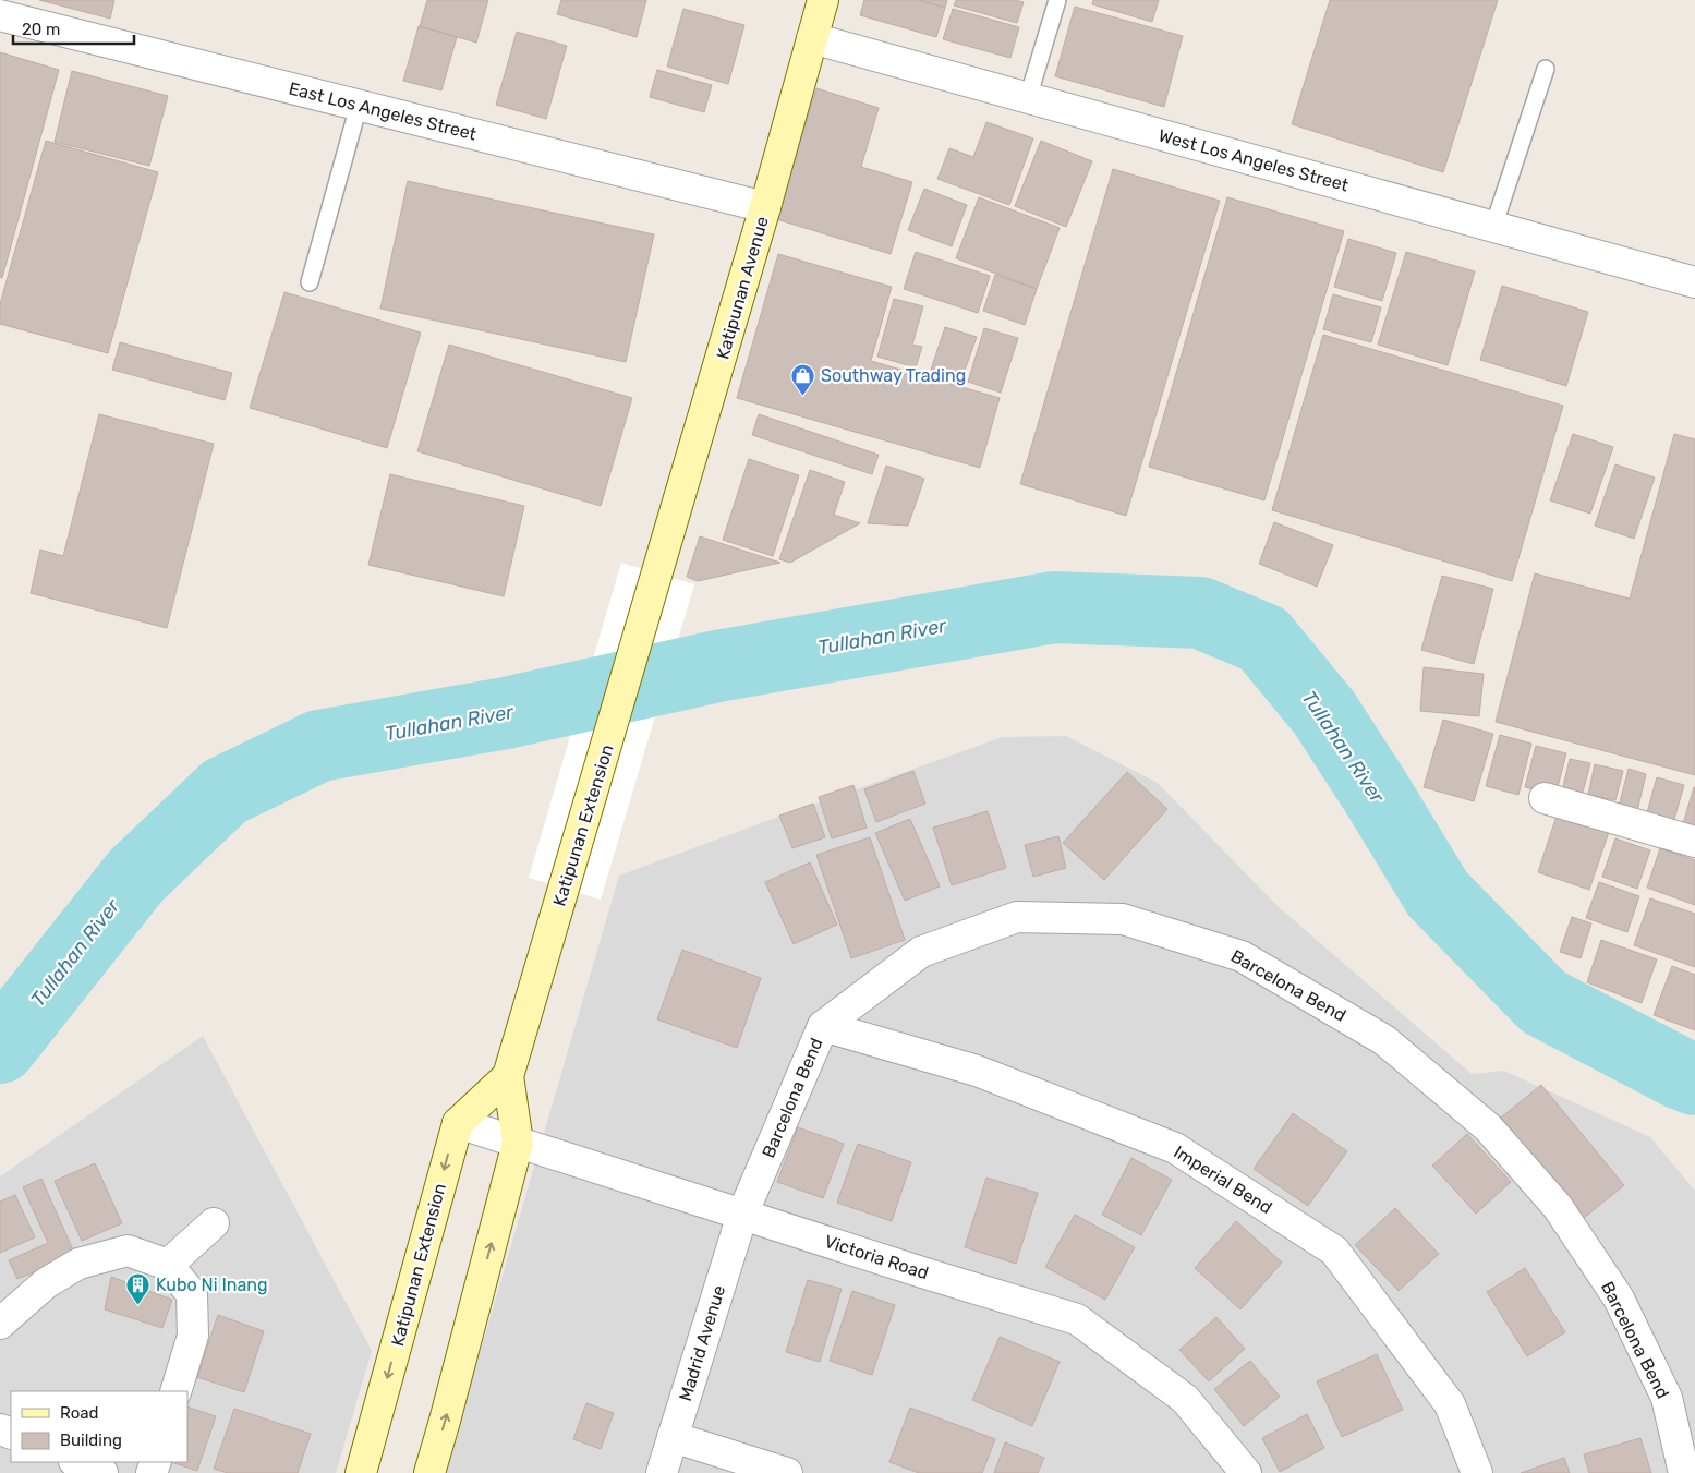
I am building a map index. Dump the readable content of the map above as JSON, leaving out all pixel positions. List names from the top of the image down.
{
  "streets": {
    "main road": ["Katipunan Avenue", "Katipunan Extension"],
    "street": [
      "East Los Angeles Street",
      "West Los Angeles Street",
      "Barcelona Bend",
      "Imperial Bend",
      "Victoria Road",
      "Madrid Avenue"
    ]
  },
  "crossings": [
    ["East Los Angeles Street", "Katipunan Avenue"],
    ["West Los Angeles Street", "Katipunan Avenue"],
    ["Katipunan Avenue", "Katipunan Extension"],
    ["Katipunan Extension", "Victoria Road"],
    ["Barcelona Bend", "Imperial Bend"],
    ["Barcelona Bend", "Victoria Road"],
    ["Barcelona Bend", "Madrid Avenue"],
    ["Victoria Road", "Madrid Avenue"]
  ],
  "water": ["Tullahan River"],
  "places": {
    "shop": ["Southway Trading"],
    "building": ["Kubo Ni Inang"]
  },
  "legend": ["Road", "Building"],
  "scale_bar": "20 m"
}
